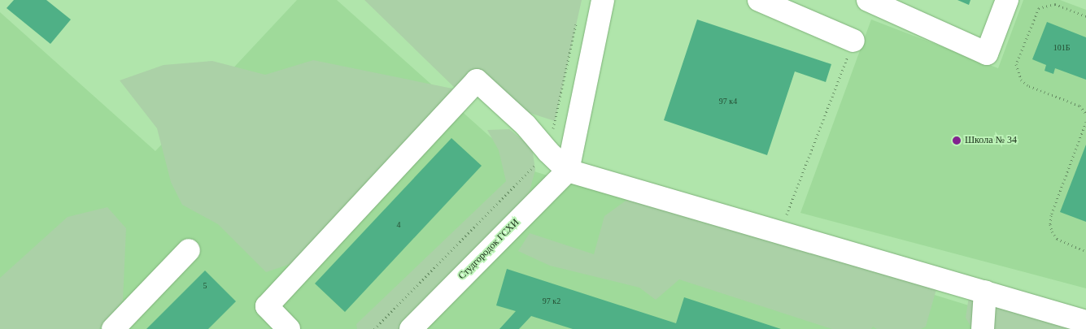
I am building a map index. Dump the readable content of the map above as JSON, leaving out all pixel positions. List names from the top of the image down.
{
  "streets": {
    "street": ["Студгородок ГСХИ"]
  },
  "places": ["Школа № 34"],
  "house_numbers": [
    "101Б",
    "97 к4",
    "4",
    "5",
    "97 к2"
  ]
}
